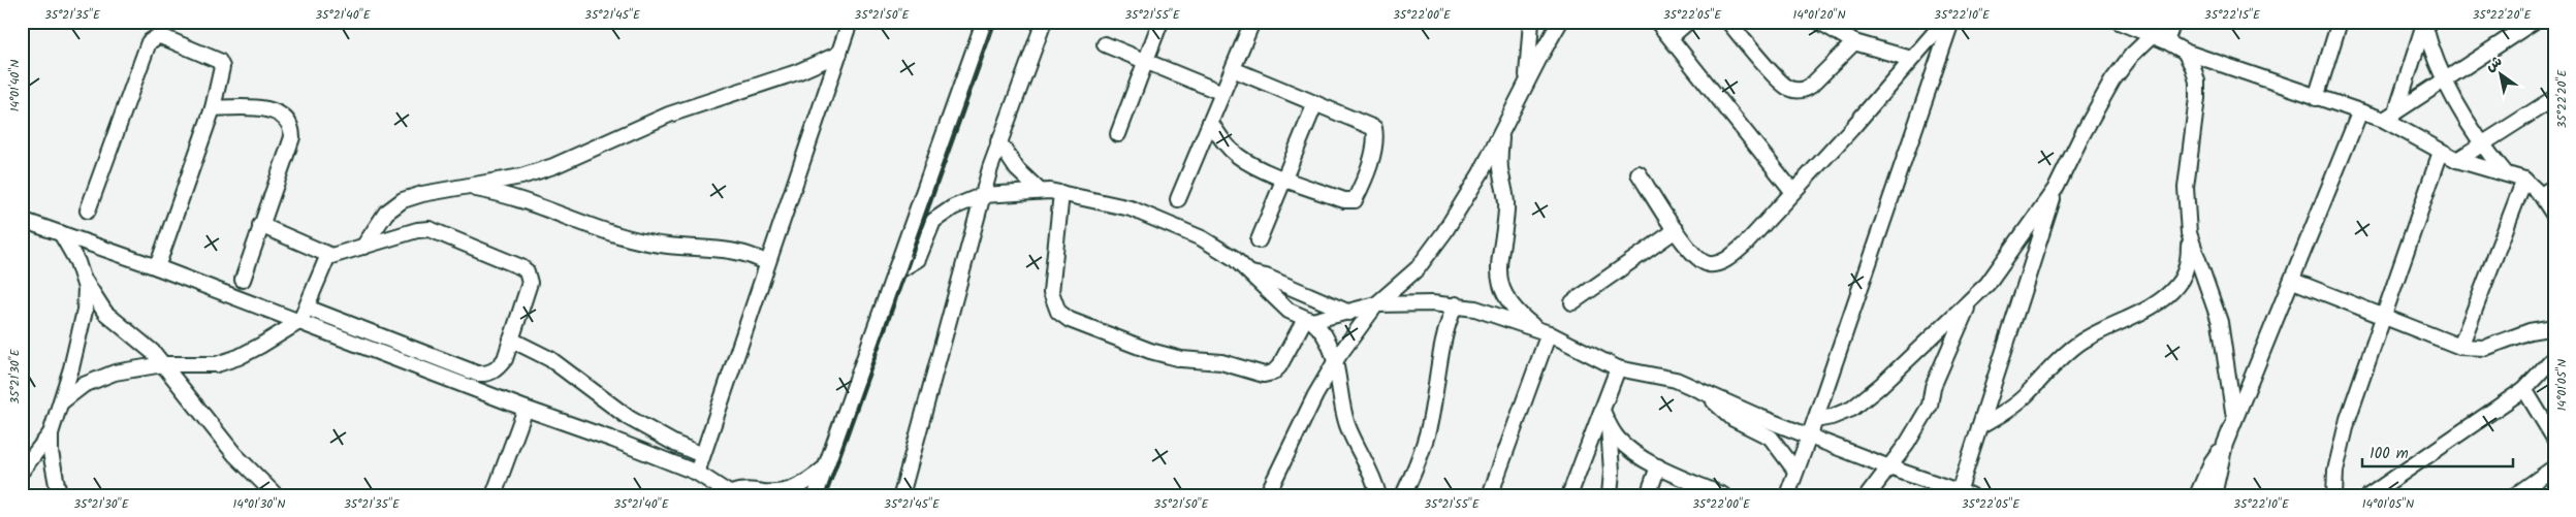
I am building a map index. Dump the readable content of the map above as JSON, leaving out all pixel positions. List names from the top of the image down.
{
  "scale_bar": "100 m",
  "north": "top left",
  "coordinates": [
    "35°21'35\"E",
    "35°21'40\"E",
    "35°21'45\"E",
    "35°21'50\"E",
    "35°21'55\"E",
    "35°22'00\"E",
    "35°22'05\"E",
    "14°01'20\"N",
    "35°22'10\"E",
    "35°22'15\"E",
    "35°22'20\"E",
    "14°01'40\"N",
    "35°21'30\"E",
    "14°01'05\"N",
    "14°01'30\"N"
  ]
}
